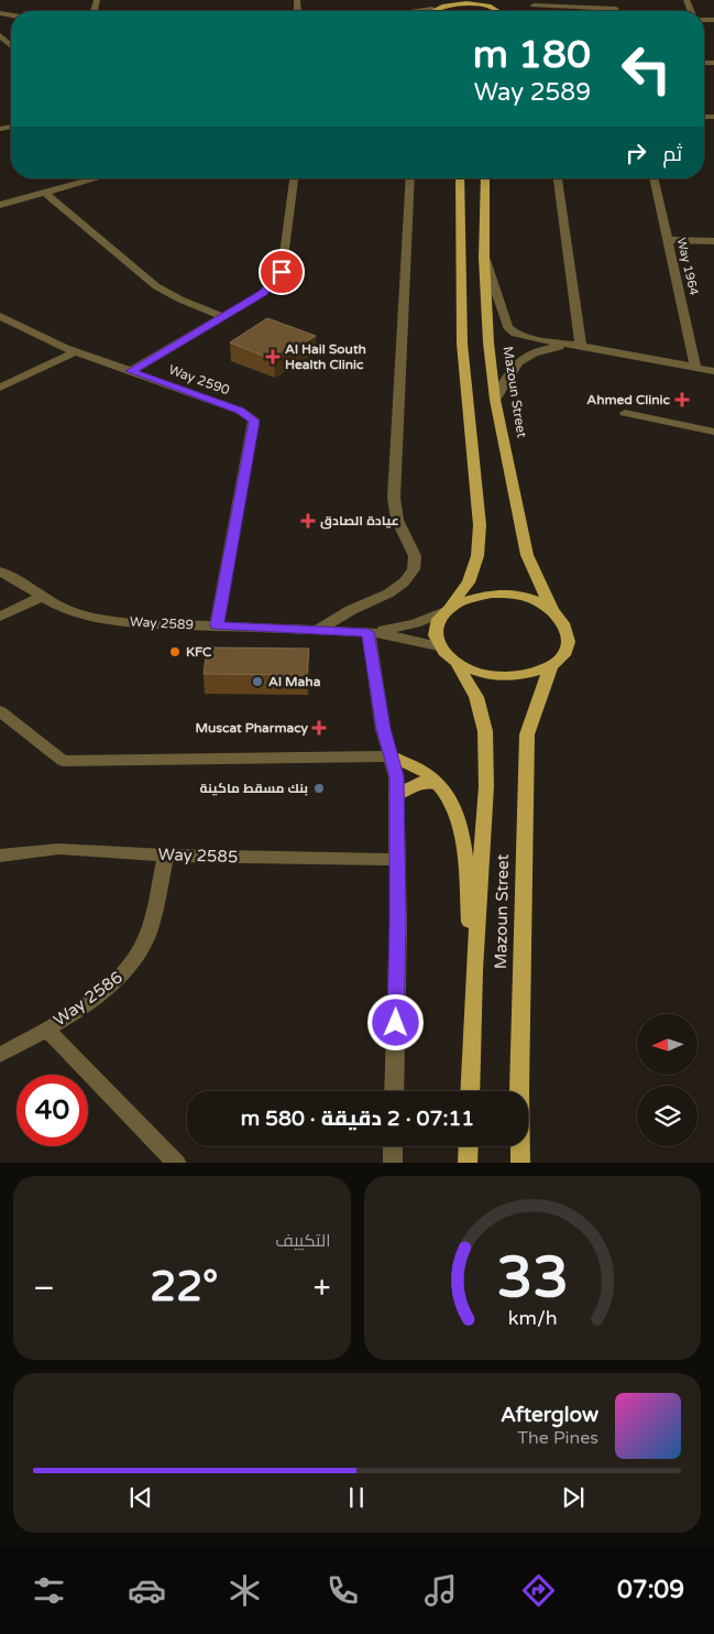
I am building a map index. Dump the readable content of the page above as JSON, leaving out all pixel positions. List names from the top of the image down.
{
  "streets": {
    "main road": ["Mazoun Street"],
    "street": [
      "Way 1964",
      "Way 2590",
      "Way 2589",
      "Way 2585",
      "Way 2586"
    ]
  },
  "crossings": [
    ["Way 2590", "Way 2589"],
    ["Mazoun Street", "Way 2589"],
    ["Way 2585", "Way 2586"]
  ],
  "places": {
    "health": [
      "Al Hail South Health Clinic",
      "Ahmed Clinic",
      "عيادة الصادق",
      "Muscat Pharmacy"
    ],
    "other": ["KFC", "Al Maha", "بنك مسقط ماكينة"]
  },
  "north": "left",
  "page": {
    "turn": ["180 m", "Way 2589"],
    "then": "ثم",
    "limit": "40",
    "trip": "07:11 · 2 دقيقة · 580 m",
    "tile": "التكييف",
    "heat": ["−", "22°", "+"],
    "song": ["Afterglow", "The Pines"],
    "tabs": "07:09",
    "gauge": ["33", "km/h"]
  }
}
